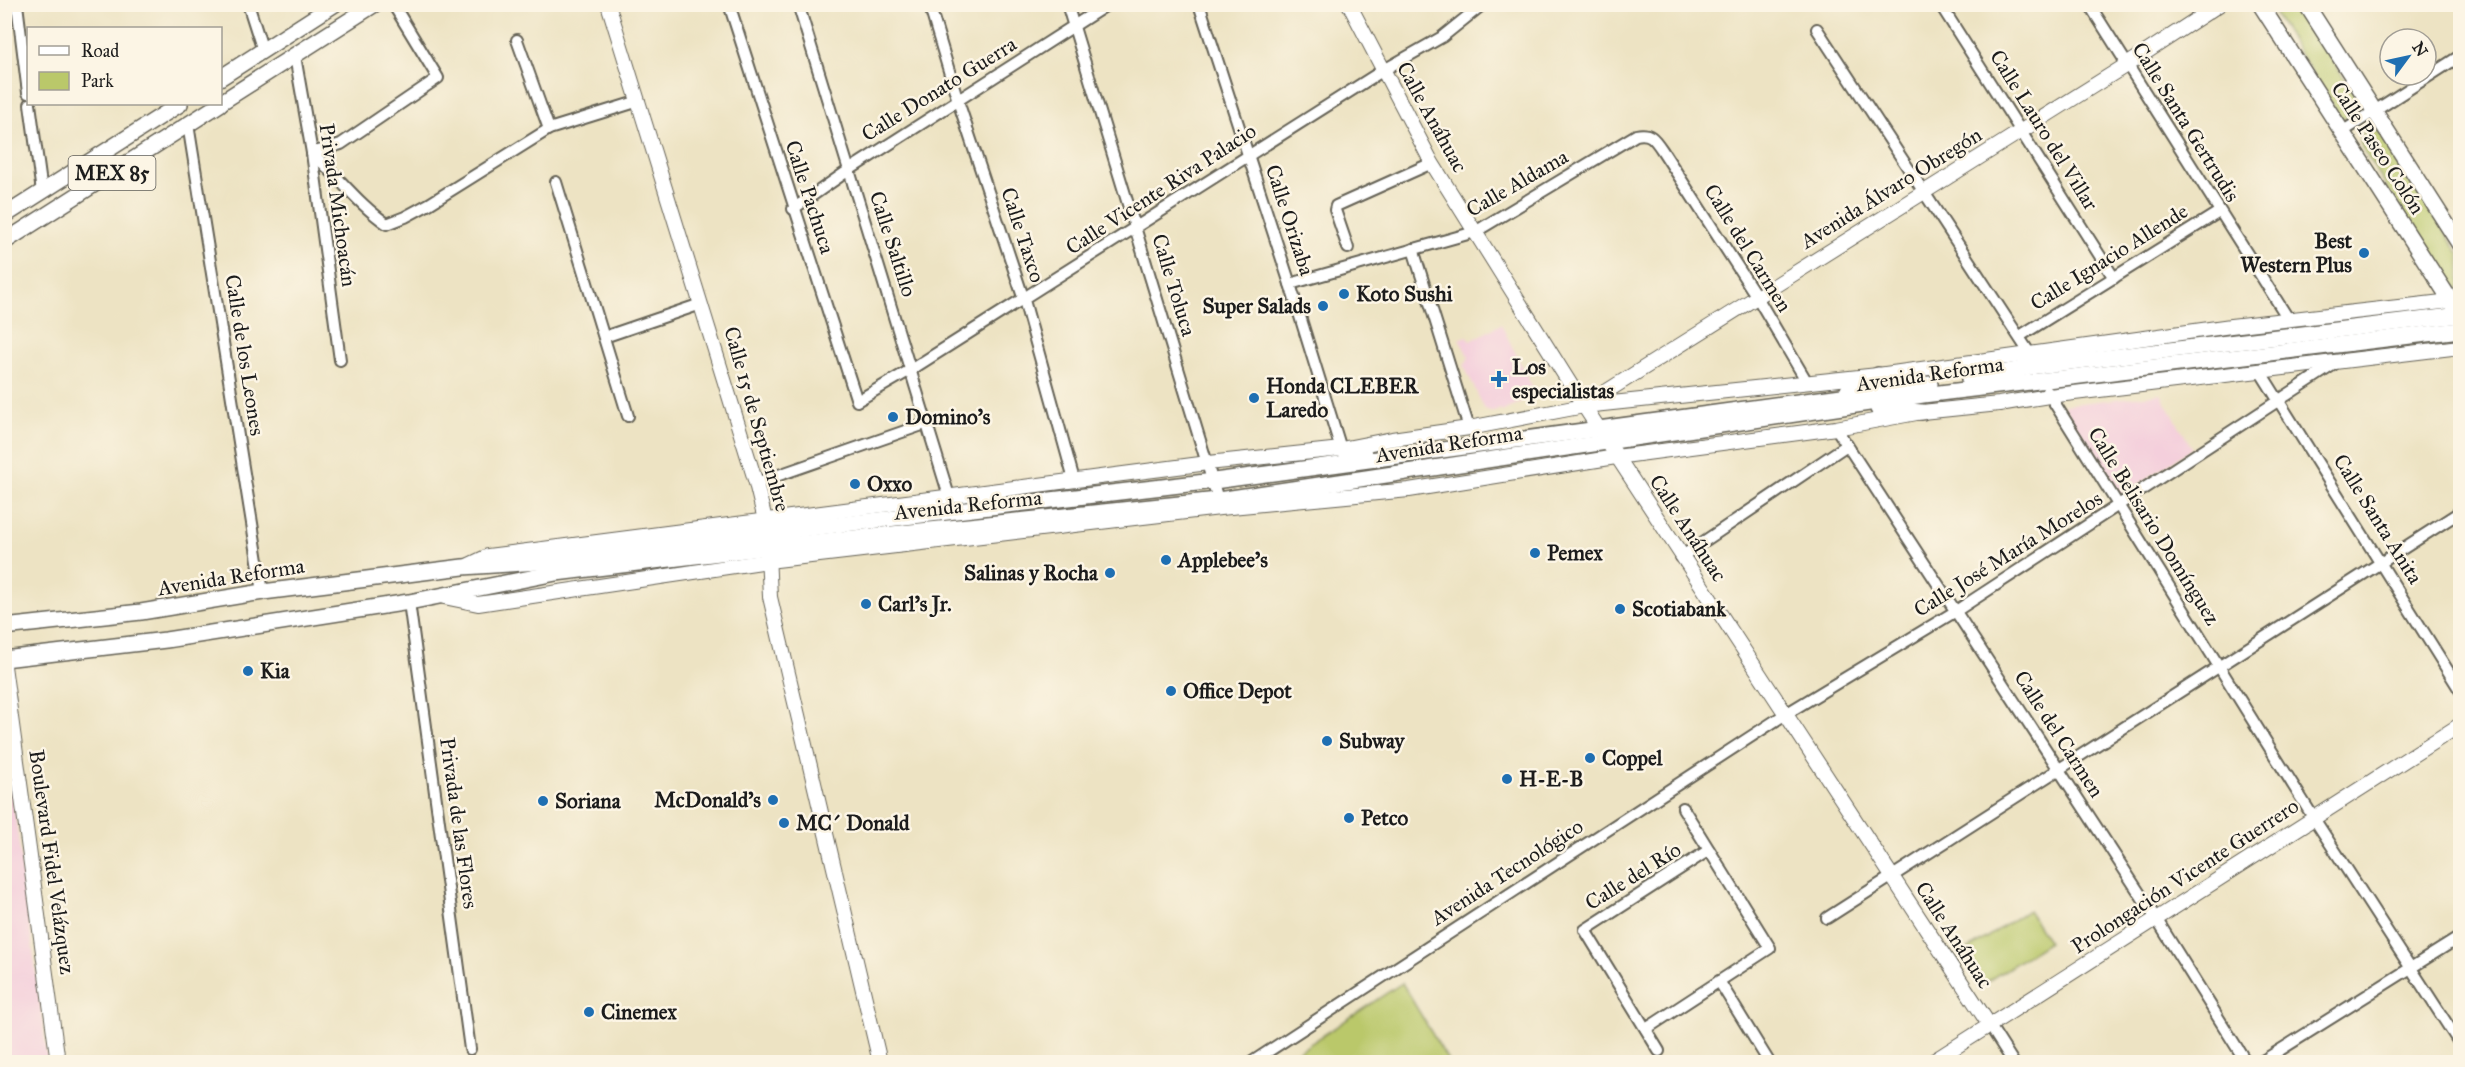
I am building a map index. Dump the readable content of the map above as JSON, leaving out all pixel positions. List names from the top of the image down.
{
  "streets": {
    "main road": ["Calle Paseo Colón", "MEX 85", "Avenida Reforma"],
    "street": [
      "Calle Donato Guerra",
      "Calle Anáhuac",
      "Calle Santa Gertrudis",
      "Calle Lauro del Villar",
      "Calle Aldama",
      "Avenida Álvaro Obregón",
      "Calle Vicente Riva Palacio",
      "Calle Pachuca",
      "Privada Michoacán",
      "Calle Orizaba",
      "Calle Taxco",
      "Calle Saltillo",
      "Calle del Carmen",
      "Calle Ignacio Allende",
      "Calle Toluca",
      "Calle de los Leones",
      "Calle 15 de Septiembre",
      "Calle Santa Anita",
      "Calle Belisario Domínguez",
      "Calle José María Morelos",
      "Privada de las Flores",
      "Boulevard Fidel Velázquez",
      "Avenida Tecnológico",
      "Calle del Río",
      "Prolongación Vicente Guerrero"
    ]
  },
  "crossings": [
    ["Calle Donato Guerra", "Calle Pachuca"],
    ["Calle Donato Guerra", "Calle Taxco"],
    ["Calle Donato Guerra", "Calle Saltillo"],
    ["Calle Donato Guerra", "Calle Toluca"],
    ["Calle Anáhuac", "Calle Aldama"],
    ["Calle Anáhuac", "Avenida Álvaro Obregón"],
    ["Calle Anáhuac", "Calle Vicente Riva Palacio"],
    ["Calle Anáhuac", "Avenida Reforma"],
    ["Calle Anáhuac", "Calle José María Morelos"],
    ["Calle Anáhuac", "Avenida Tecnológico"],
    ["Calle Anáhuac", "Prolongación Vicente Guerrero"],
    ["Calle Santa Gertrudis", "Avenida Álvaro Obregón"],
    ["Calle Santa Gertrudis", "Calle Ignacio Allende"],
    ["Calle Santa Gertrudis", "Avenida Reforma"],
    ["Calle Lauro del Villar", "Avenida Álvaro Obregón"],
    ["Calle Lauro del Villar", "Calle Ignacio Allende"],
    ["Calle Paseo Colón", "Avenida Reforma"],
    ["MEX 85", "Privada Michoacán"],
    ["MEX 85", "Calle de los Leones"],
    ["Calle Aldama", "Calle Orizaba"],
    ["Calle Aldama", "Calle del Carmen"],
    ["Avenida Álvaro Obregón", "Calle del Carmen"],
    ["Avenida Álvaro Obregón", "Avenida Reforma"],
    ["Avenida Álvaro Obregón", "Calle Belisario Domínguez"],
    ["Calle Vicente Riva Palacio", "Calle Pachuca"],
    ["Calle Vicente Riva Palacio", "Calle Orizaba"],
    ["Calle Vicente Riva Palacio", "Calle Taxco"],
    ["Calle Vicente Riva Palacio", "Calle Saltillo"],
    ["Calle Vicente Riva Palacio", "Calle Toluca"],
    ["Calle Orizaba", "Avenida Reforma"],
    ["Calle Taxco", "Avenida Reforma"],
    ["Calle Saltillo", "Avenida Reforma"],
    ["Calle del Carmen", "Avenida Reforma"],
    ["Calle del Carmen", "Calle José María Morelos"],
    ["Calle del Carmen", "Prolongación Vicente Guerrero"],
    ["Calle Ignacio Allende", "Calle Belisario Domínguez"],
    ["Calle Toluca", "Avenida Reforma"],
    ["Calle de los Leones", "Avenida Reforma"],
    ["Avenida Reforma", "Calle 15 de Septiembre"],
    ["Avenida Reforma", "Calle Santa Anita"],
    ["Avenida Reforma", "Calle Belisario Domínguez"],
    ["Avenida Reforma", "Calle José María Morelos"],
    ["Avenida Reforma", "Privada de las Flores"],
    ["Calle Santa Anita", "Calle José María Morelos"],
    ["Calle Belisario Domínguez", "Calle José María Morelos"],
    ["Calle Belisario Domínguez", "Prolongación Vicente Guerrero"],
    ["Calle José María Morelos", "Avenida Tecnológico"]
  ],
  "places": {
    "other": [
      "Best Western Plus",
      "Koto Sushi",
      "Super Salads",
      "Honda CLEBER Laredo",
      "Domino's",
      "Oxxo",
      "Pemex",
      "Applebee's",
      "Salinas y Rocha",
      "Carl's Jr.",
      "Scotiabank",
      "Kia",
      "Office Depot",
      "Subway",
      "Coppel",
      "H-E-B",
      "McDonald's",
      "Soriana",
      "Petco",
      "MC´ Donald",
      "Cinemex"
    ],
    "health": ["Los especialistas"]
  },
  "legend": ["Road", "Park"],
  "north": "top right"
}
